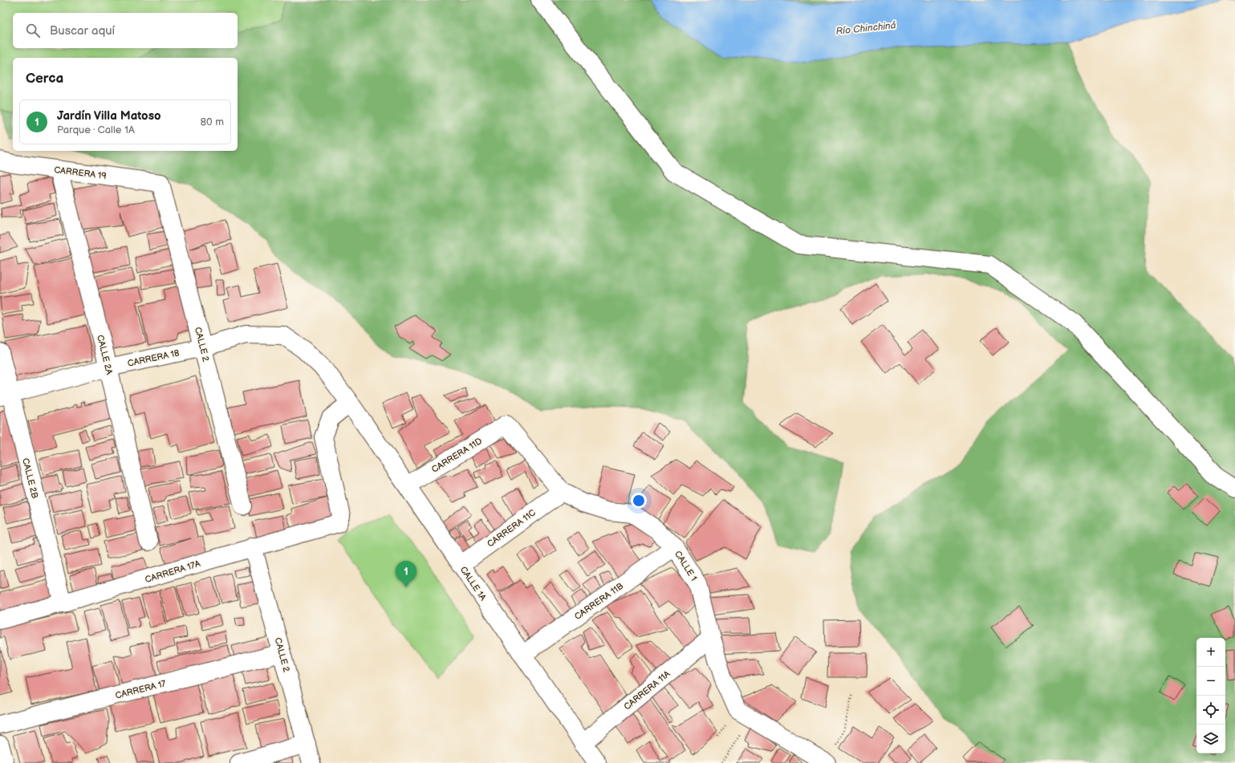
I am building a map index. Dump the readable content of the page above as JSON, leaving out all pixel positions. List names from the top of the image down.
{
  "streets": {
    "street": [
      "CARRERA 19",
      "CALLE 2",
      "CALLE 2A",
      "CARRERA 18",
      "CARRERA 11D",
      "CALLE 2B",
      "CARRERA 11C",
      "CALLE 1",
      "CARRERA 17A",
      "CALLE 1A",
      "CARRERA 11B",
      "CARRERA 17",
      "CARRERA 11A"
    ]
  },
  "crossings": [
    ["CARRERA 19", "CALLE 2"],
    ["CARRERA 19", "CALLE 2A"],
    ["CALLE 2", "CARRERA 18"],
    ["CALLE 2", "CARRERA 17A"],
    ["CALLE 2", "CARRERA 17"],
    ["CALLE 2A", "CARRERA 18"],
    ["CARRERA 18", "CALLE 2B"],
    ["CARRERA 18", "CALLE 1A"],
    ["CARRERA 11D", "CALLE 1"],
    ["CARRERA 11D", "CALLE 1A"],
    ["CALLE 2B", "CARRERA 17A"],
    ["CARRERA 11C", "CALLE 1"],
    ["CARRERA 11C", "CALLE 1A"],
    ["CALLE 1", "CARRERA 11B"],
    ["CALLE 1", "CARRERA 11A"],
    ["CARRERA 17A", "CALLE 1A"],
    ["CALLE 1A", "CARRERA 11B"],
    ["CALLE 1A", "CARRERA 11A"]
  ],
  "water": ["Río Chinchiná"],
  "page": {
    "search": "Buscar aquí",
    "heading": "Cerca",
    "list": [
      {
        "mark": "1",
        "name": "Jardín Villa Matoso",
        "note": "Parque · Calle 1A",
        "value": "80 m"
      }
    ],
    "pins": "1",
    "map_buttons": ["+", "−"]
  }
}
